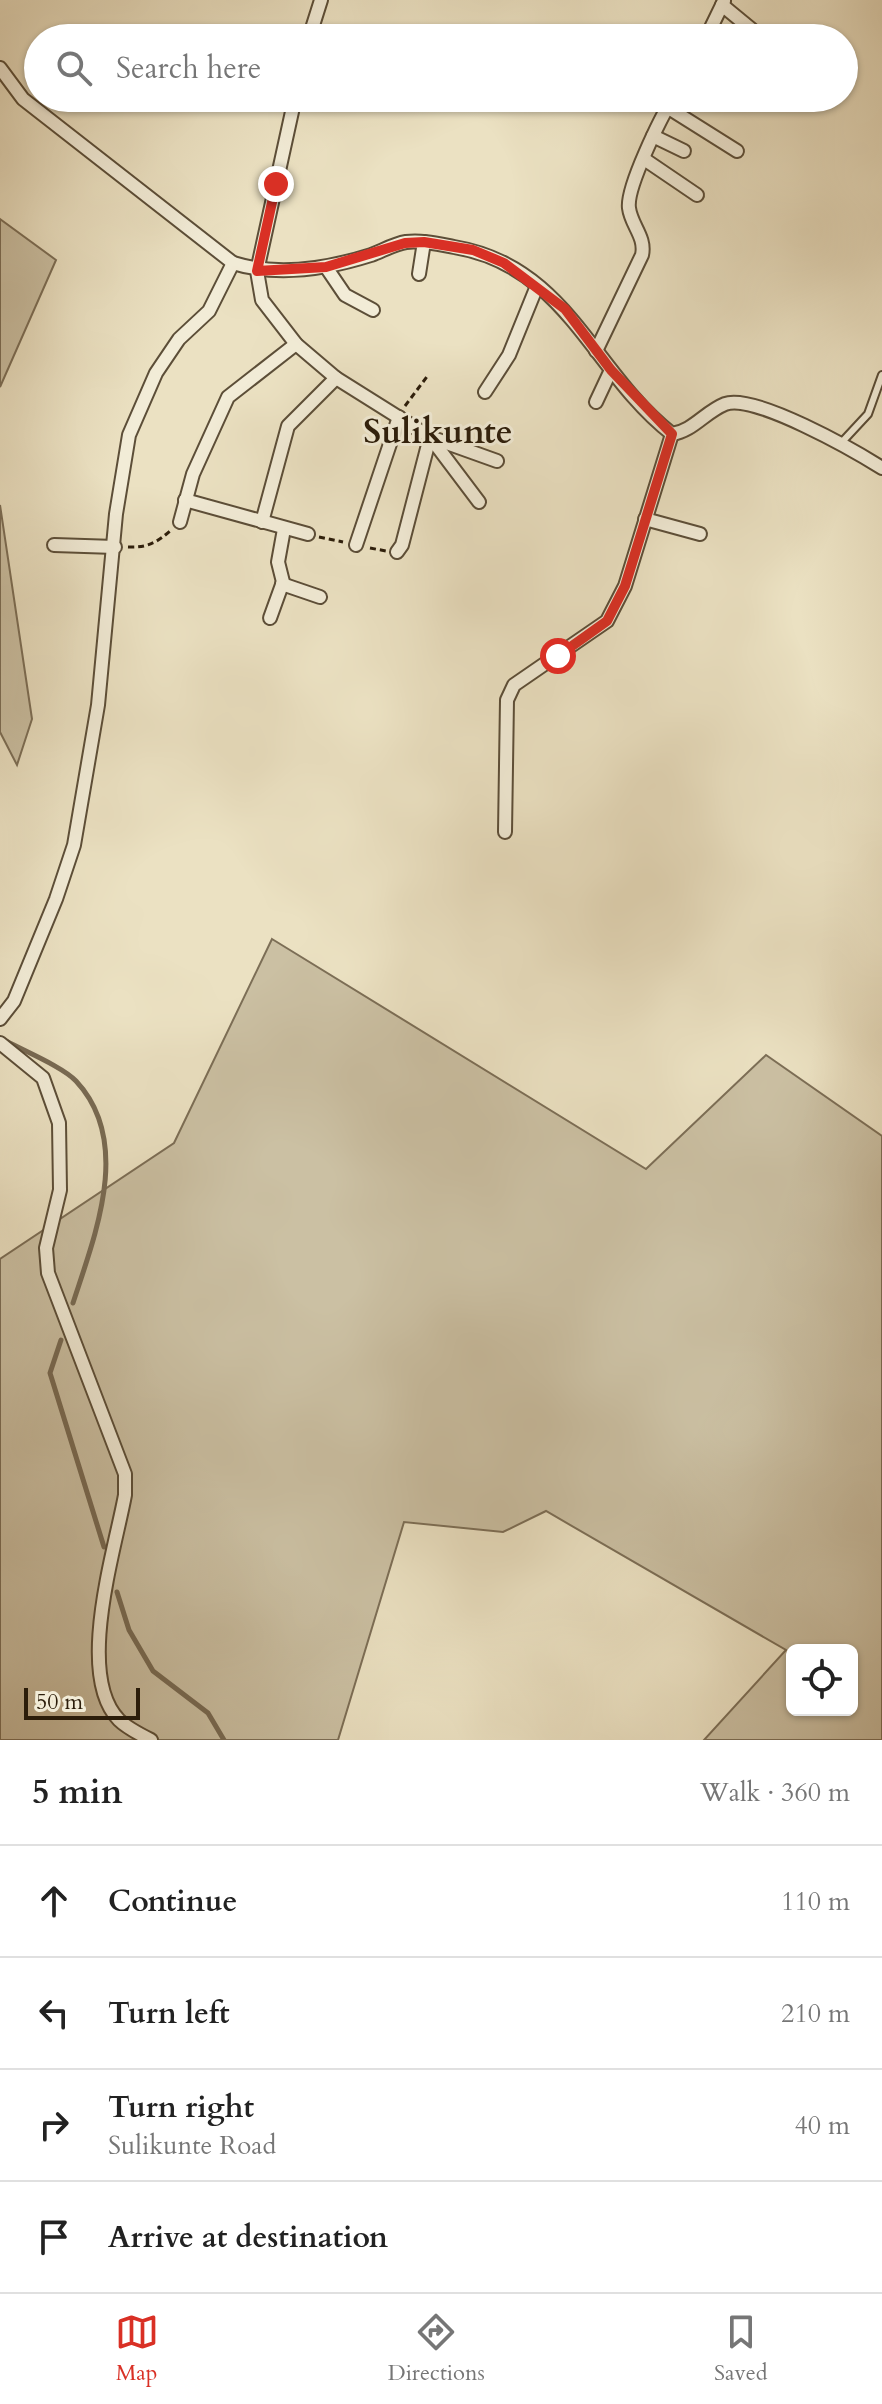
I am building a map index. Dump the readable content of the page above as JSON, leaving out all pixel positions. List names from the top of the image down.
{
  "districts": ["Sulikunte"],
  "scale_bar": "50 m",
  "page": {
    "search": "Search here",
    "scale": "50 m",
    "heading": ["5 min", "Walk · 360 m"],
    "list": [
      ["Continue", "110 m"],
      ["Turn left", "210 m"],
      ["Turn right", "Sulikunte Road", "40 m"],
      "Arrive at destination"
    ],
    "nav": ["Map", "Directions", "Saved"]
  }
}
